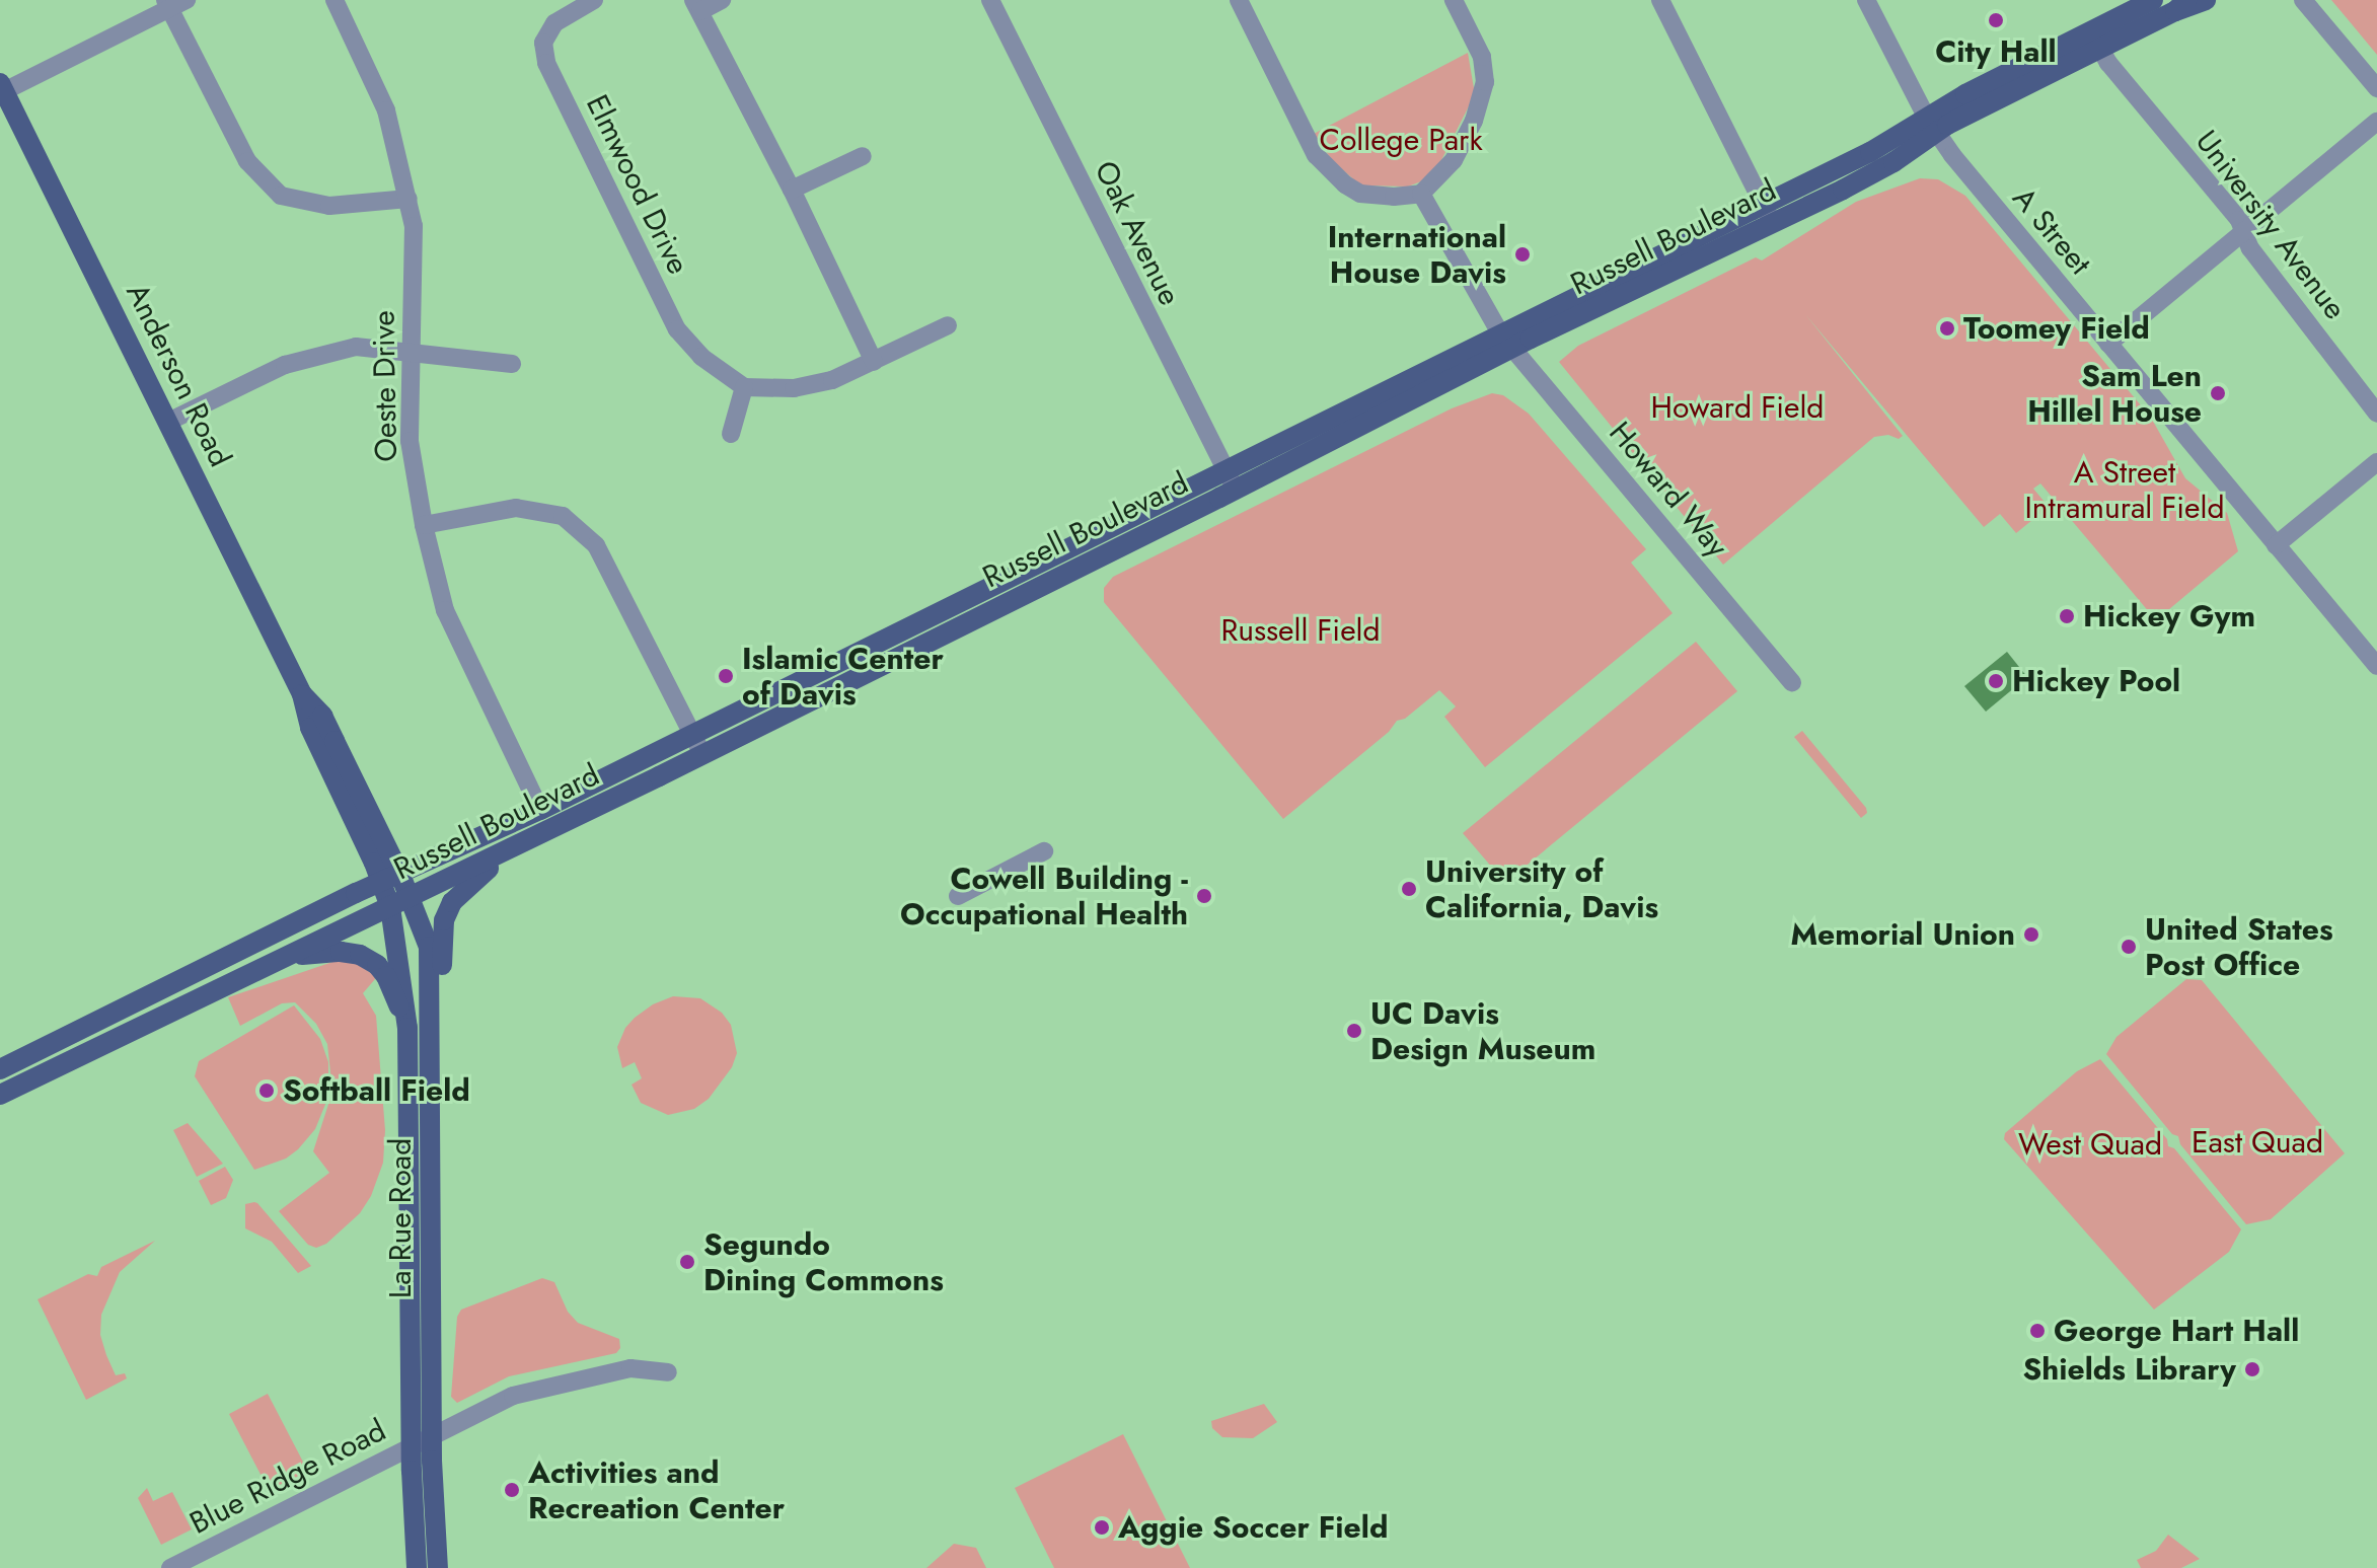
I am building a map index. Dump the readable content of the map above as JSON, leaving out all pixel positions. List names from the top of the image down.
{
  "streets": {
    "main road": ["Russell Boulevard", "Anderson Road", "La Rue Road"],
    "street": [
      "Elmwood Drive",
      "University Avenue",
      "A Street",
      "Oak Avenue",
      "Oeste Drive",
      "Howard Way",
      "Blue Ridge Road"
    ]
  },
  "crossings": [
    ["University Avenue", "Russell Boulevard"],
    ["A Street", "Russell Boulevard"],
    ["Oak Avenue", "Russell Boulevard"],
    ["Russell Boulevard", "Anderson Road"],
    ["Russell Boulevard", "Oeste Drive"],
    ["Russell Boulevard", "Howard Way"],
    ["Russell Boulevard", "La Rue Road"],
    ["Anderson Road", "La Rue Road"],
    ["La Rue Road", "Blue Ridge Road"]
  ],
  "parks": [
    "College Park",
    "Howard Field",
    "A Street Intramural Field",
    "Russell Field",
    "East Quad",
    "West Quad"
  ],
  "places": [
    "City Hall",
    "International House Davis",
    "Toomey Field",
    "Sam Len Hillel House",
    "Hickey Gym",
    "Islamic Center of Davis",
    "Hickey Pool",
    "University of California, Davis",
    "Cowell Building - Occupational Health",
    "Memorial Union",
    "United States Post Office",
    "UC Davis Design Museum",
    "Softball Field",
    "Segundo Dining Commons",
    "George Hart Hall",
    "Shields Library",
    "Activities and Recreation Center",
    "Aggie Soccer Field"
  ]
}
